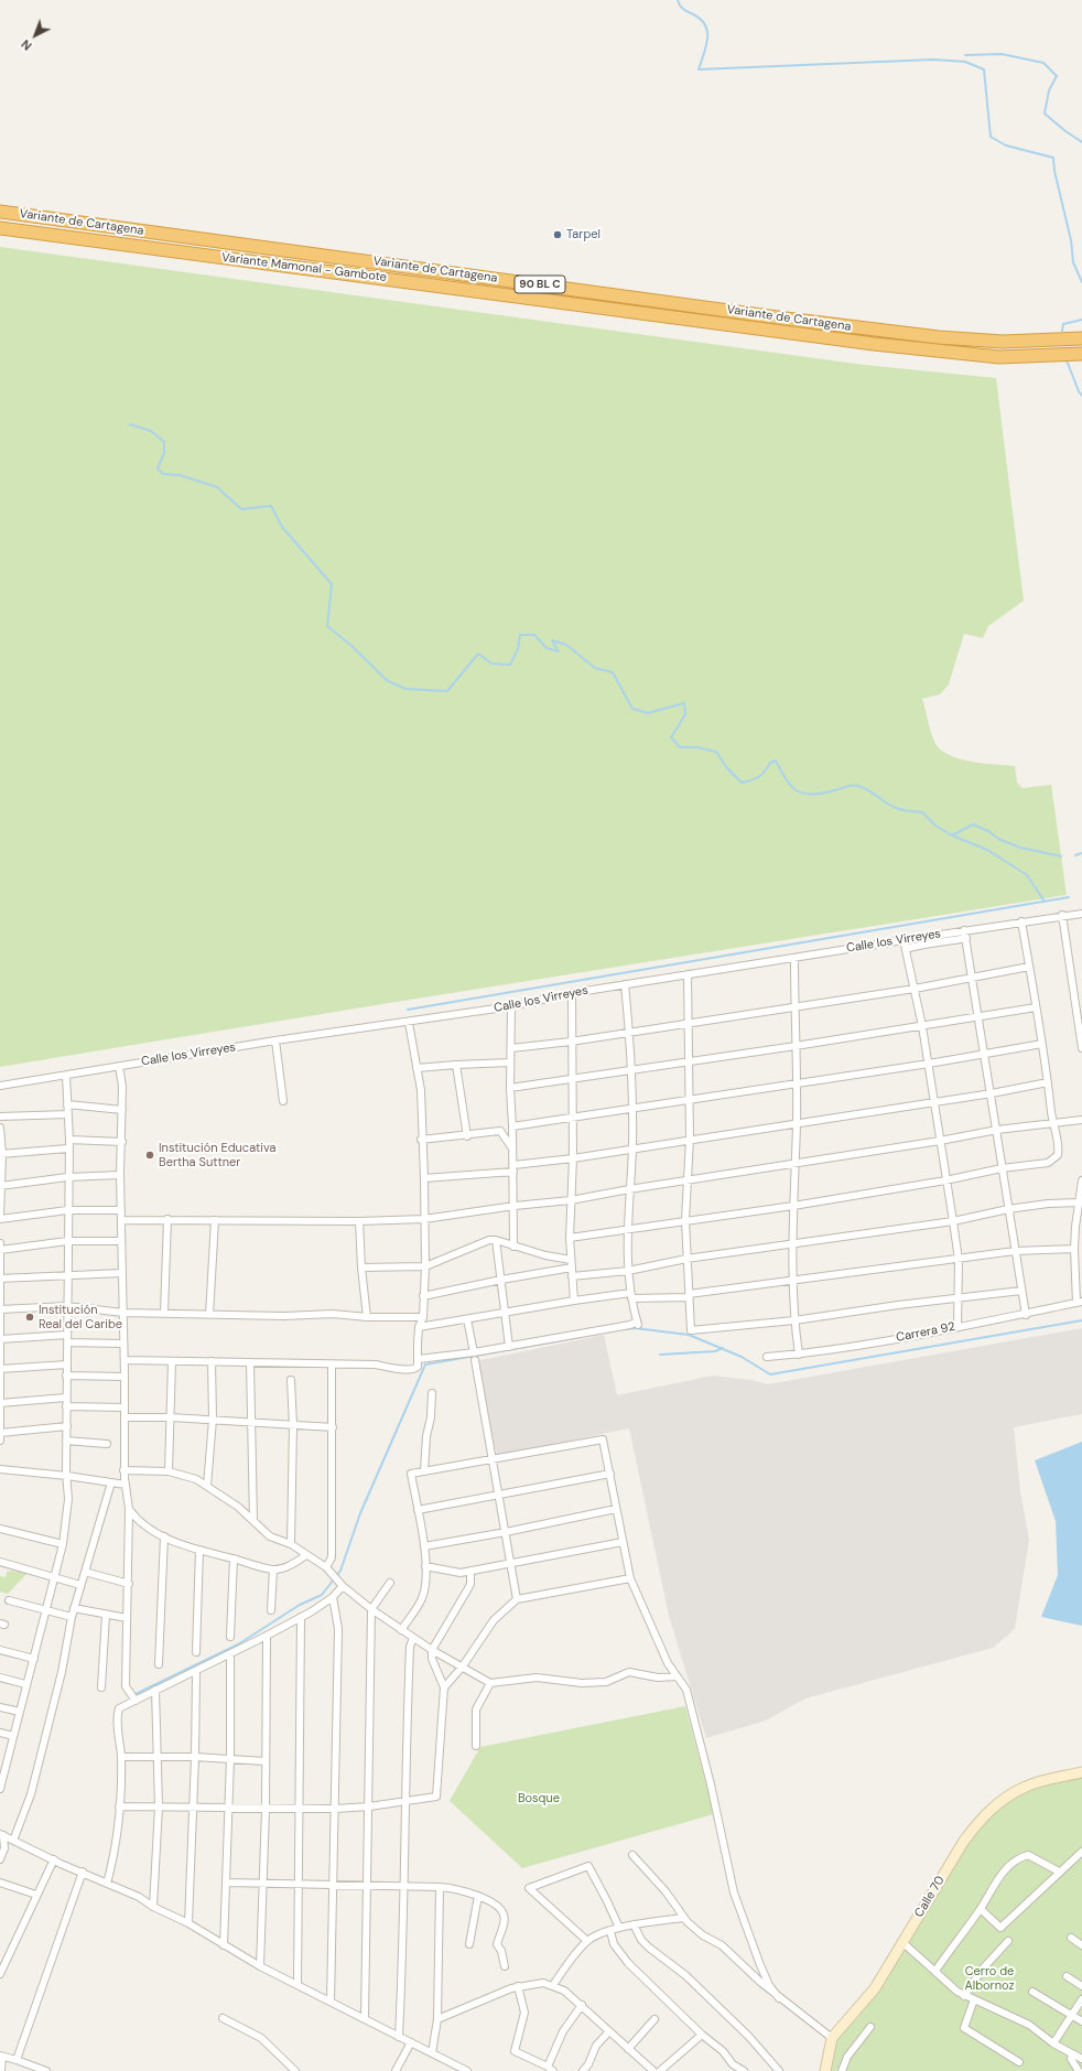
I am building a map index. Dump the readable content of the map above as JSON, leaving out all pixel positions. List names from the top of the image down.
{
  "streets": {
    "highway": ["Variante de Cartagena", "Variante Mamonal - Gambote", "90 BL C"],
    "street": ["Calle los Virreyes", "Carrera 92", "Calle 70"]
  },
  "parks": ["Bosque", "Cerro de Albornoz"],
  "places": ["Tarpel", "Institución Educativa Bertha Suttner", "Institución Real del Caribe"],
  "north": "bottom left"
}
